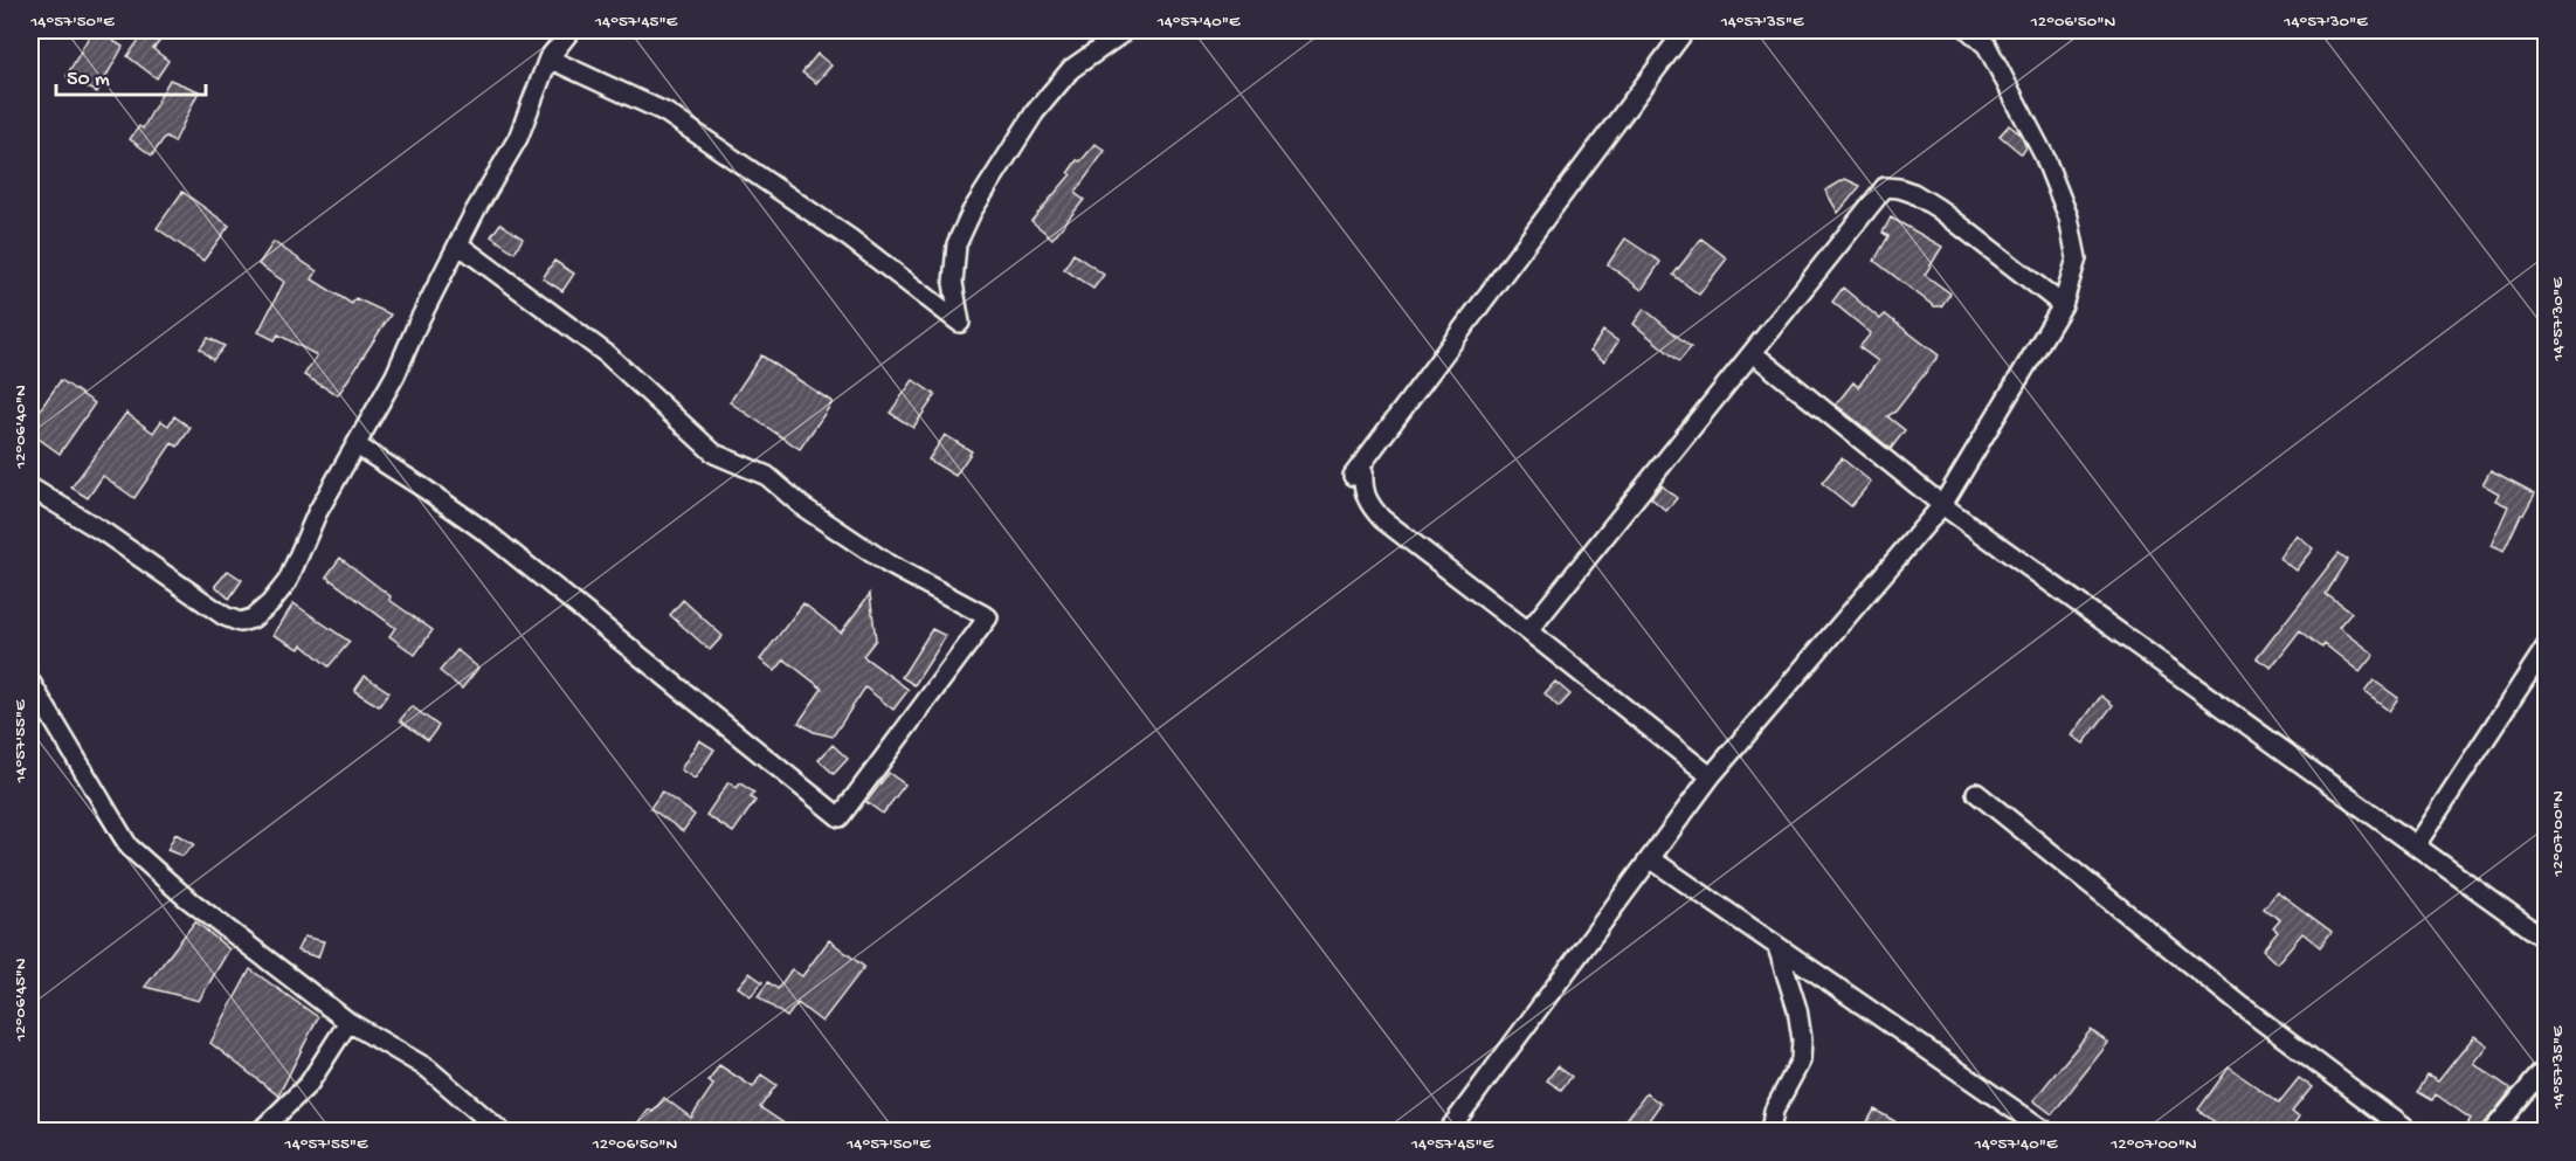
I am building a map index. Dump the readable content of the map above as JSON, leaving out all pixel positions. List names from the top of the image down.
{
  "scale_bar": "50 m",
  "coordinates": [
    "14°57'50\"E",
    "14°57'45\"E",
    "14°57'40\"E",
    "14°57'35\"E",
    "12°06'50\"N",
    "14°57'30\"E",
    "12°06'40\"N",
    "14°57'55\"E",
    "12°07'00\"N",
    "12°06'45\"N"
  ]
}
